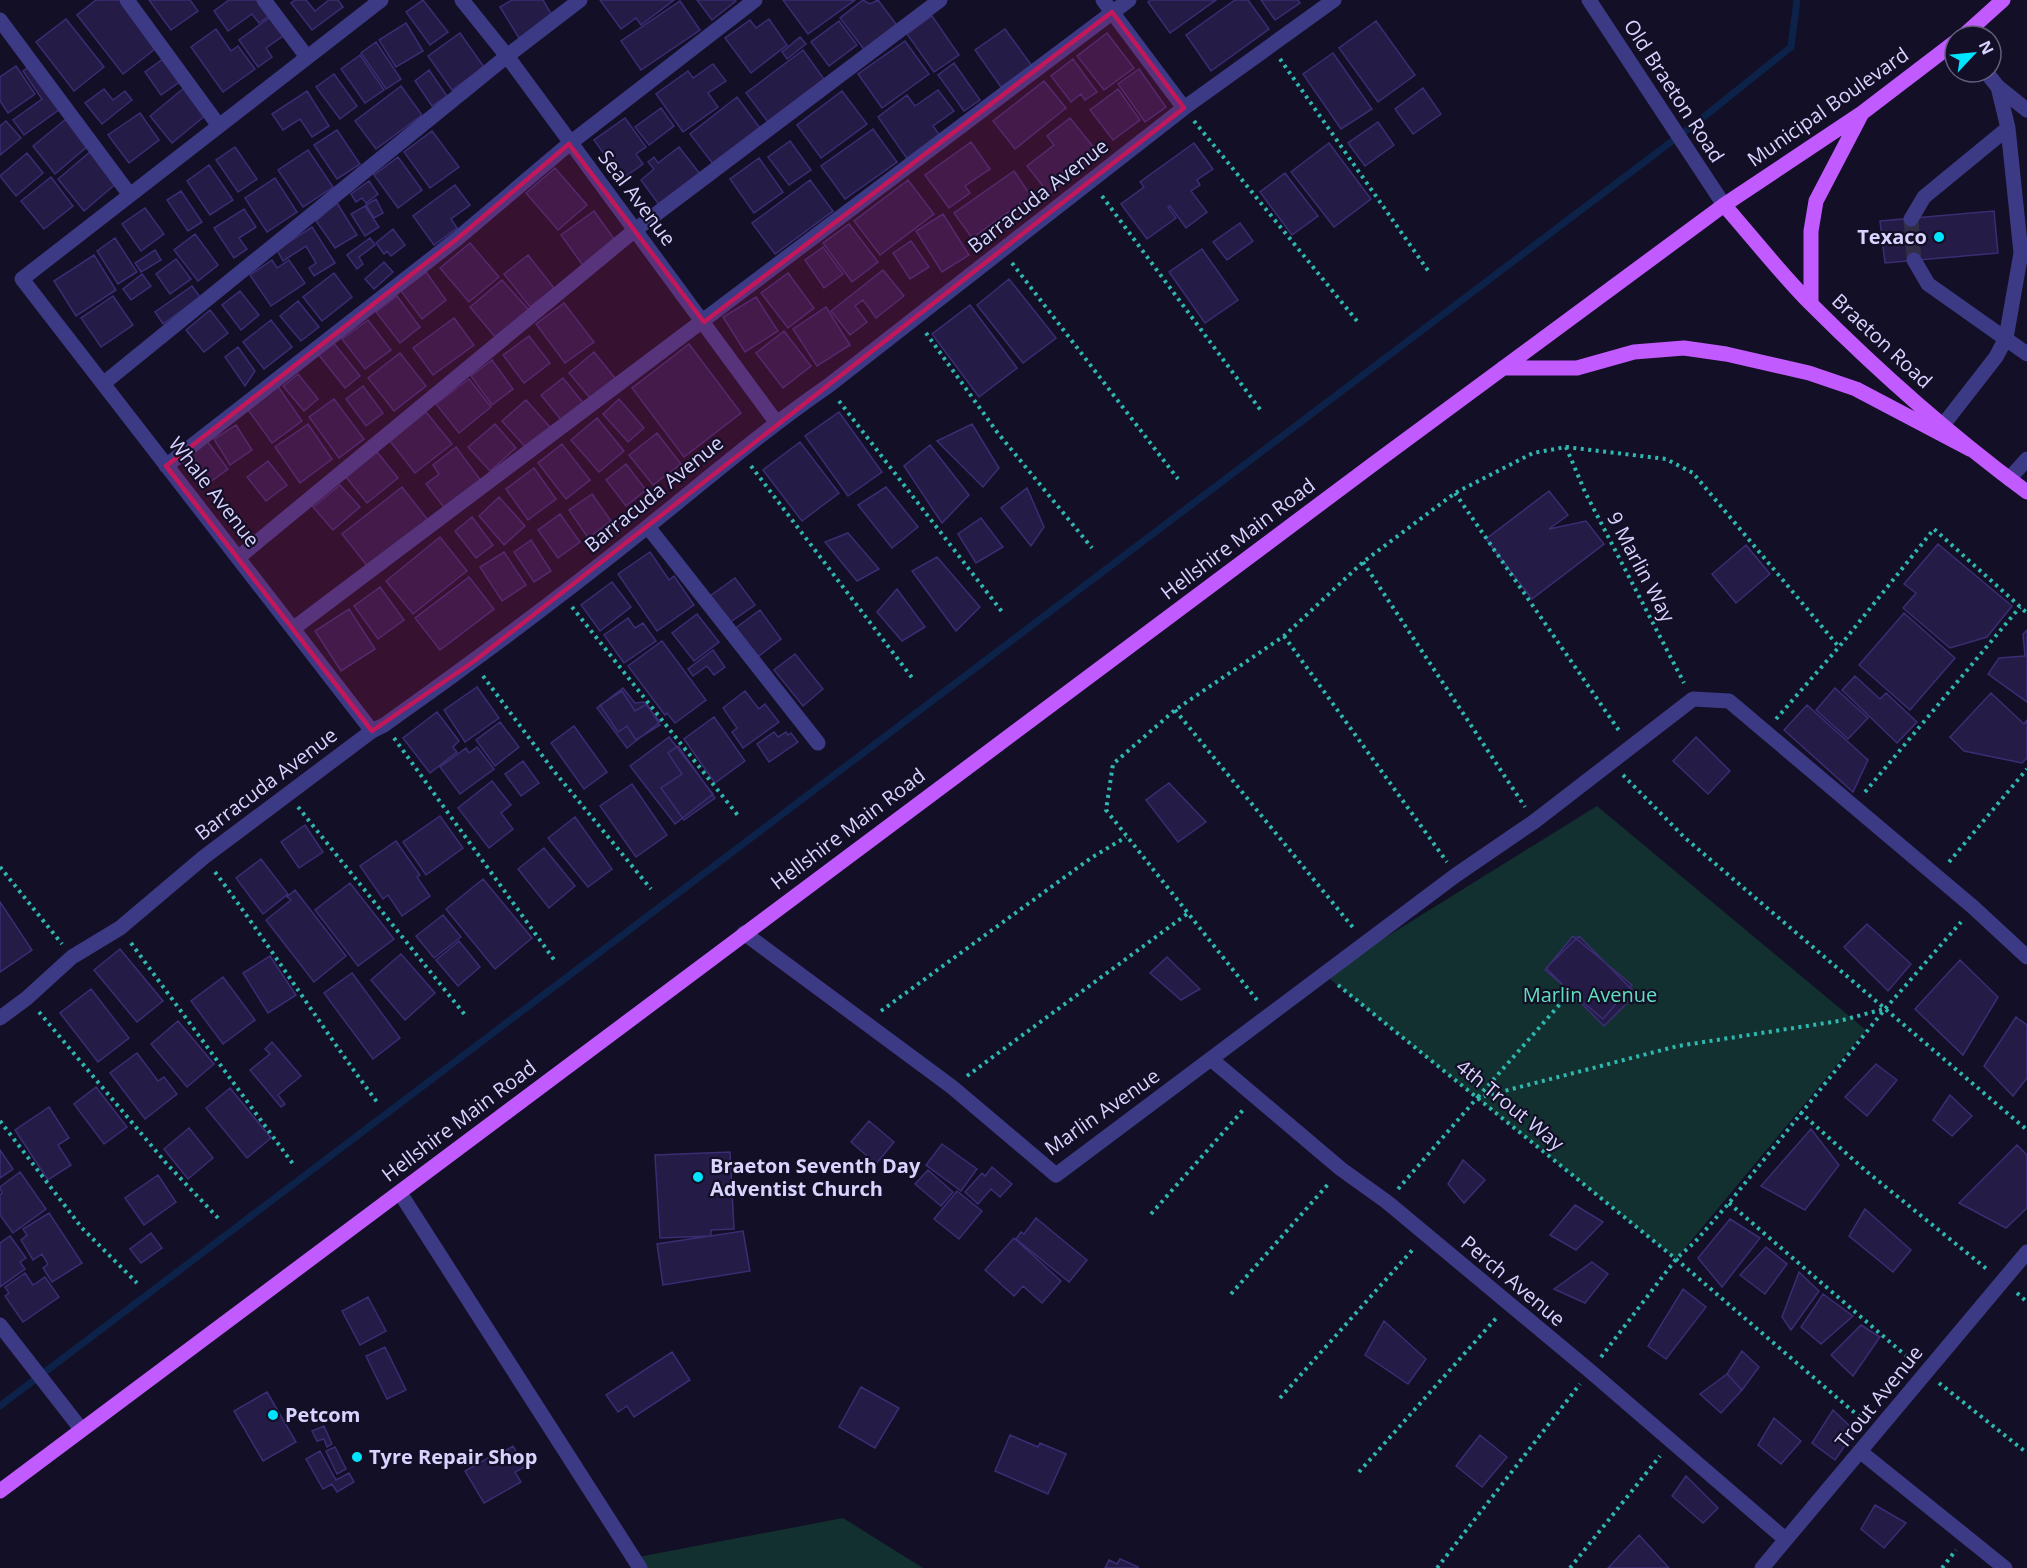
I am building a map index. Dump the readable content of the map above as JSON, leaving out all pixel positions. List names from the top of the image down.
{
  "streets": {
    "main road": ["Municipal Boulevard", "Braeton Road", "Hellshire Main Road"],
    "street": [
      "Old Braeton Road",
      "Barracuda Avenue",
      "Seal Avenue",
      "Whale Avenue",
      "Marlin Avenue",
      "Perch Avenue",
      "Trout Avenue"
    ],
    "path": ["9 Marlin Way", "4th Trout Way"]
  },
  "crossings": [
    ["Old Braeton Road", "Municipal Boulevard"],
    ["Old Braeton Road", "Braeton Road"],
    ["Old Braeton Road", "Hellshire Main Road"],
    ["Municipal Boulevard", "Braeton Road"],
    ["Municipal Boulevard", "Hellshire Main Road"],
    ["Barracuda Avenue", "Seal Avenue"],
    ["Barracuda Avenue", "Whale Avenue"],
    ["Braeton Road", "Hellshire Main Road"],
    ["Hellshire Main Road", "Marlin Avenue"],
    ["9 Marlin Way", "Marlin Avenue"],
    ["4th Trout Way", "Marlin Avenue"],
    ["4th Trout Way", "Trout Avenue"],
    ["Marlin Avenue", "Perch Avenue"],
    ["Perch Avenue", "Trout Avenue"]
  ],
  "parks": ["Marlin Avenue"],
  "places": [
    "Texaco",
    "Braeton Seventh Day Adventist Church",
    "Petcom",
    "Tyre Repair Shop"
  ],
  "north": "top right"
}
